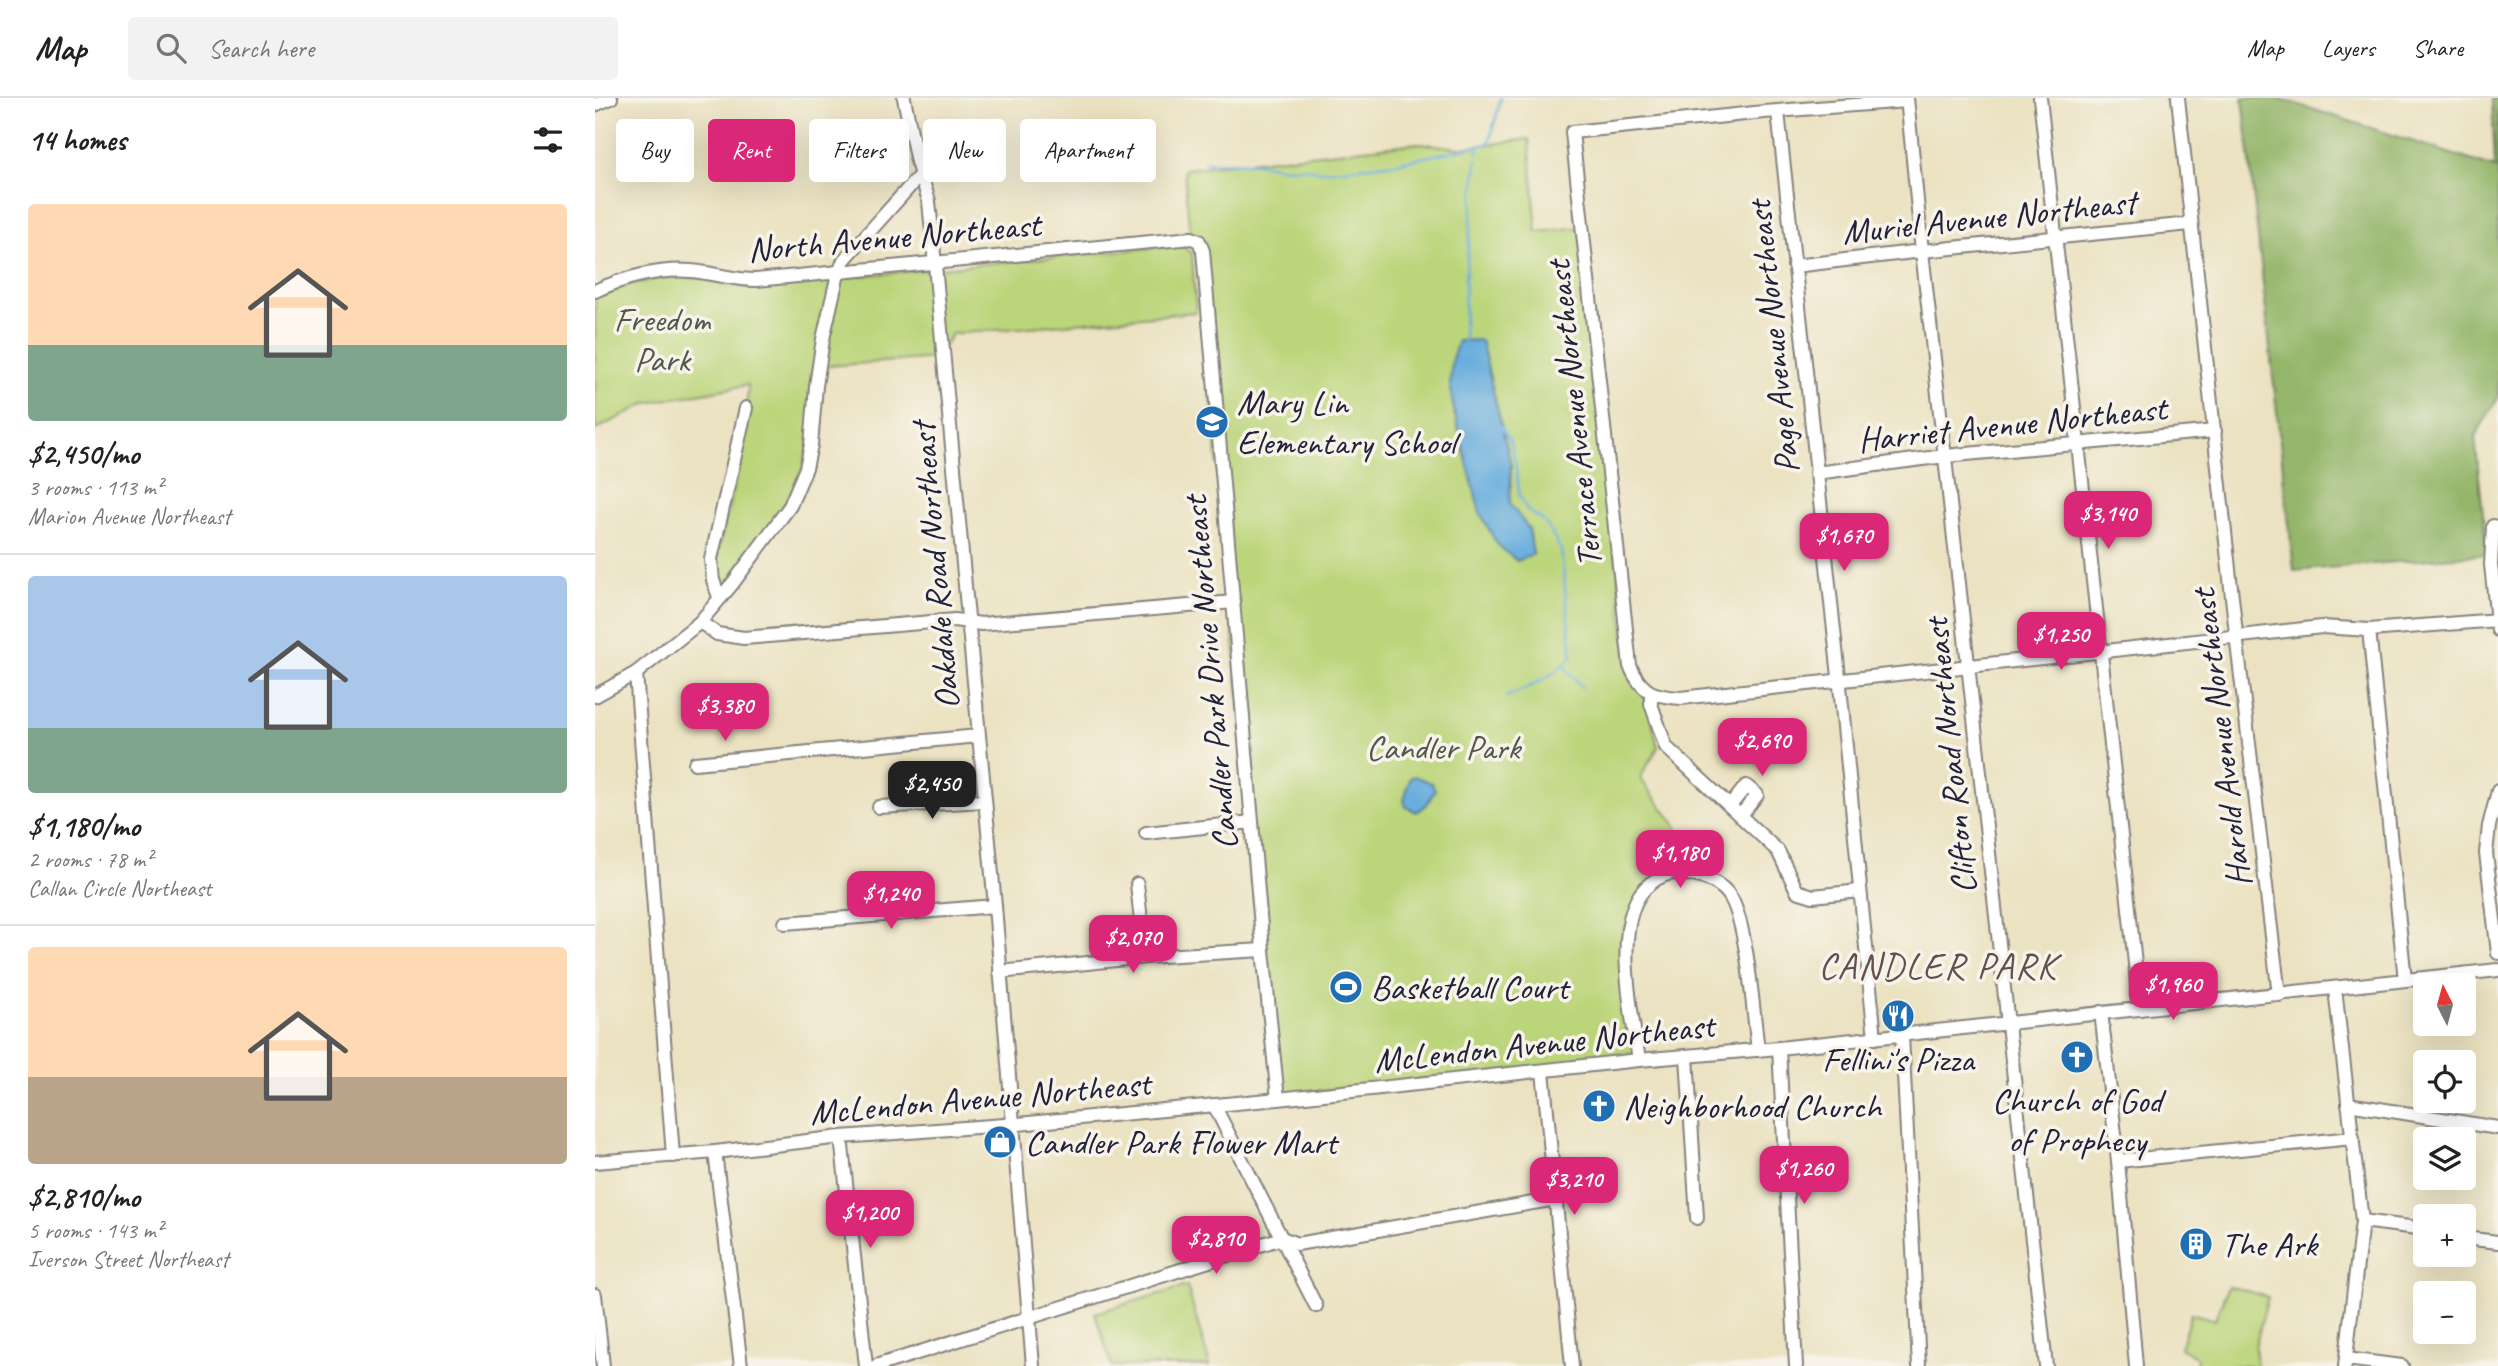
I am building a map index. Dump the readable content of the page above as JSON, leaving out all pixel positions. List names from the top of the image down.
{
  "streets": {
    "street": [
      "Muriel Avenue Northeast",
      "North Avenue Northeast",
      "Page Avenue Northeast",
      "Terrace Avenue Northeast",
      "Harriet Avenue Northeast",
      "Oakdale Road Northeast",
      "Candler Park Drive Northeast",
      "Harold Avenue Northeast",
      "Clifton Road Northeast",
      "McLendon Avenue Northeast"
    ]
  },
  "crossings": [
    ["Muriel Avenue Northeast", "Page Avenue Northeast"],
    ["Muriel Avenue Northeast", "Harold Avenue Northeast"],
    ["Muriel Avenue Northeast", "Clifton Road Northeast"],
    ["North Avenue Northeast", "Oakdale Road Northeast"],
    ["North Avenue Northeast", "Candler Park Drive Northeast"],
    ["Page Avenue Northeast", "Terrace Avenue Northeast"],
    ["Page Avenue Northeast", "Harriet Avenue Northeast"],
    ["Page Avenue Northeast", "McLendon Avenue Northeast"],
    ["Harriet Avenue Northeast", "Harold Avenue Northeast"],
    ["Harriet Avenue Northeast", "Clifton Road Northeast"],
    ["Oakdale Road Northeast", "McLendon Avenue Northeast"],
    ["Candler Park Drive Northeast", "McLendon Avenue Northeast"],
    ["Harold Avenue Northeast", "McLendon Avenue Northeast"],
    ["Clifton Road Northeast", "McLendon Avenue Northeast"]
  ],
  "districts": ["CANDLER PARK"],
  "parks": ["Freedom Park", "Candler Park"],
  "places": {
    "school or university": ["Mary Lin Elementary School"],
    "sports": ["Basketball Court"],
    "restaurant": ["Fellini's Pizza"],
    "church": ["Church of God of Prophecy", "Neighborhood Church"],
    "shop": ["Candler Park Flower Mart"],
    "building": ["The Ark"]
  },
  "north": "top",
  "page": {
    "header": "Map",
    "search": "Search here",
    "nav": ["Map", "Layers", "Share"],
    "heading": "14 homes",
    "chip": [
      "Buy",
      "Rent",
      "Filters",
      "New",
      "Apartment"
    ],
    "list": [
      {
        "name": "$2,450/mo",
        "note": "3 rooms · 113 m² · Marion Avenue Northeast"
      },
      {
        "name": "$1,180/mo",
        "note": "2 rooms · 78 m² · Callan Circle Northeast"
      },
      {
        "name": "$2,810/mo",
        "note": "5 rooms · 143 m² · Iverson Street Northeast"
      }
    ],
    "price": [
      "$3,140",
      "$1,670",
      "$1,250",
      "$3,380",
      "$2,690",
      "$2,450",
      "$1,180",
      "$1,240",
      "$2,070",
      "$1,960",
      "$1,260",
      "$3,210",
      "$1,200",
      "$2,810"
    ],
    "map_buttons": ["+", "−"]
  }
}
